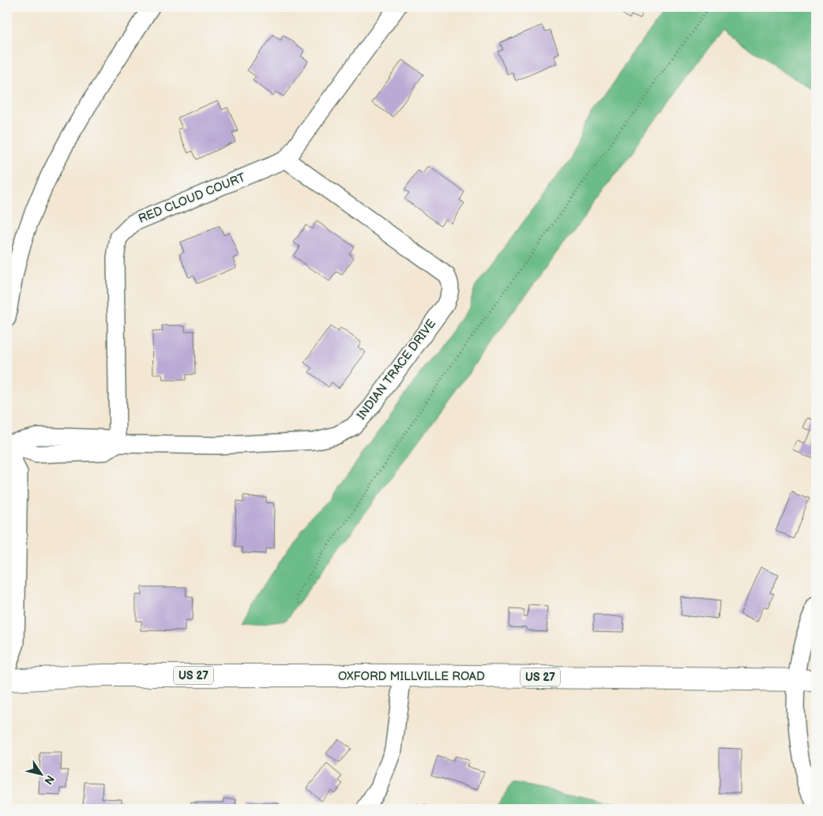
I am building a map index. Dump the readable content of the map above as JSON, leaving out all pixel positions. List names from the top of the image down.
{
  "streets": {
    "highway": ["US 27", "OXFORD MILLVILLE ROAD"],
    "street": ["RED CLOUD COURT", "INDIAN TRACE DRIVE"]
  },
  "crossings": [
    ["RED CLOUD COURT", "INDIAN TRACE DRIVE"]
  ],
  "north": "bottom right"
}
